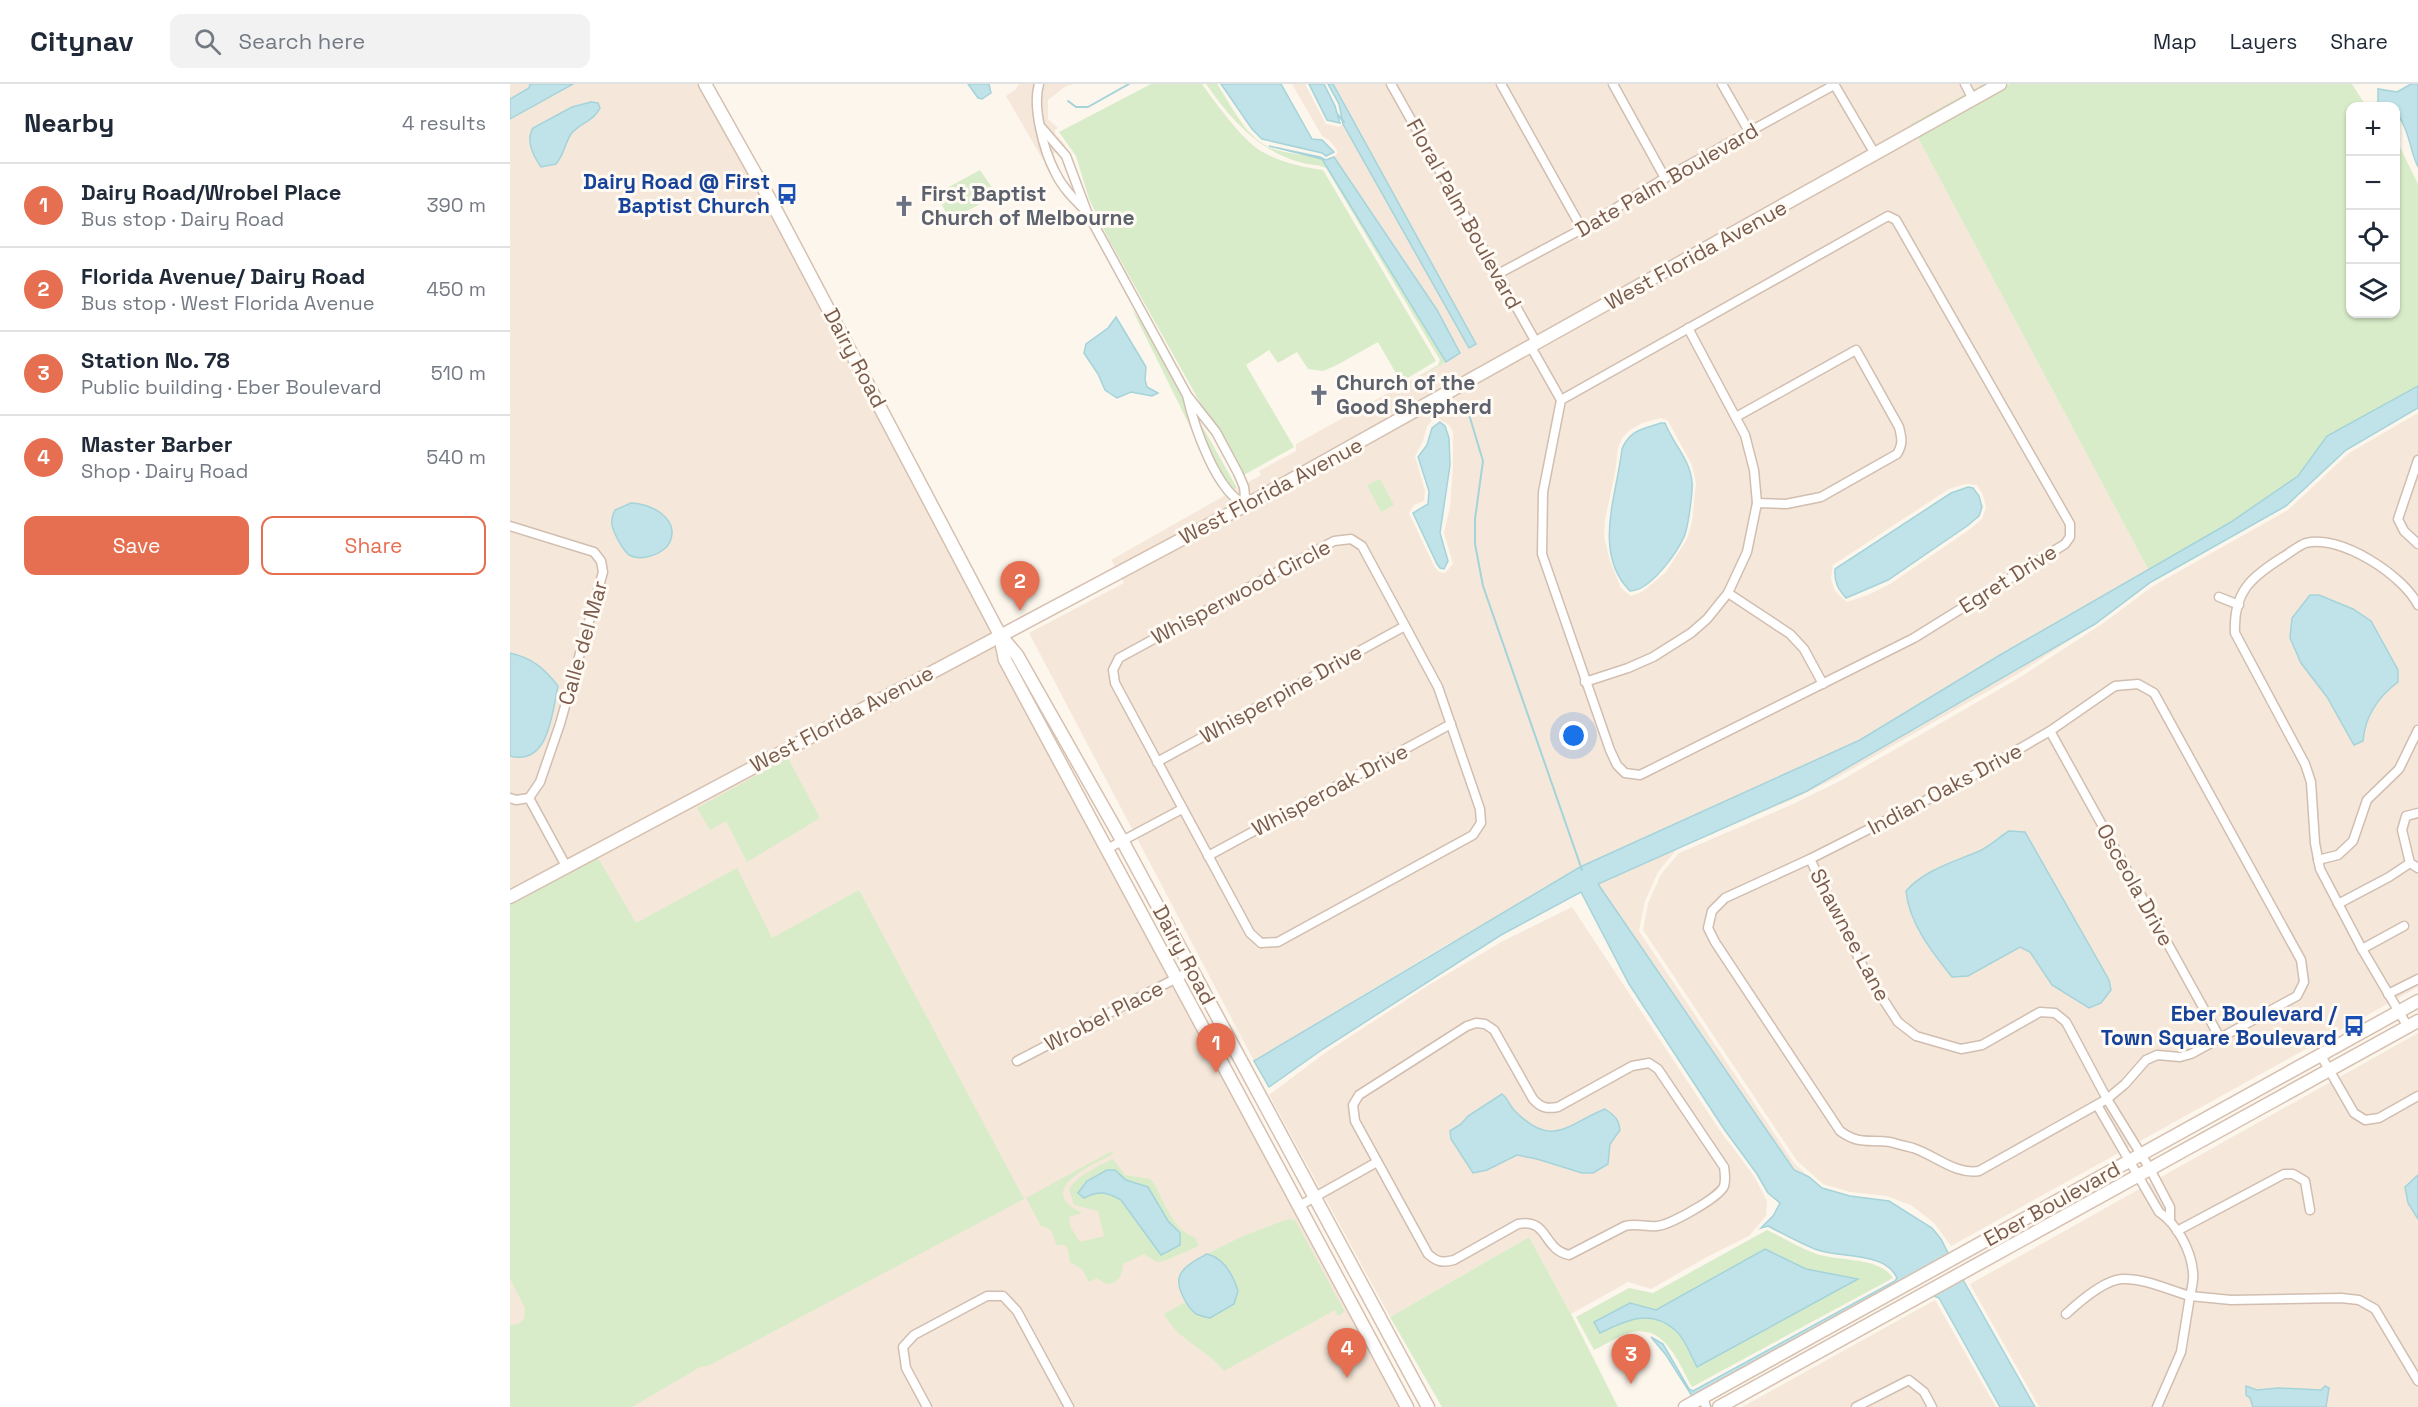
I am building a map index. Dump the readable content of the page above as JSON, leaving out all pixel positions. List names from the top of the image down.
{
  "streets": {
    "street": [
      "Date Palm Boulevard",
      "Floral Palm Boulevard",
      "West Florida Avenue",
      "Dairy Road",
      "Egret Drive",
      "Whisperwood Circle",
      "Calle del Mar",
      "Whisperpine Drive",
      "Indian Oaks Drive",
      "Whisperoak Drive",
      "Osceola Drive",
      "Shawnee Lane",
      "Wrobel Place",
      "Eber Boulevard"
    ]
  },
  "crossings": [
    ["Date Palm Boulevard", "Floral Palm Boulevard"],
    ["Floral Palm Boulevard", "West Florida Avenue"],
    ["West Florida Avenue", "Dairy Road"],
    ["Dairy Road", "Wrobel Place"],
    ["Whisperwood Circle", "Whisperpine Drive"],
    ["Whisperwood Circle", "Whisperoak Drive"],
    ["Indian Oaks Drive", "Osceola Drive"],
    ["Indian Oaks Drive", "Shawnee Lane"]
  ],
  "places": {
    "bus stop": ["Dairy Road @ First Baptist Church", "Eber Boulevard / Town Square Boulevard"],
    "church": ["First Baptist Church of Melbourne", "Church of the Good Shepherd"]
  },
  "page": {
    "header": "Citynav",
    "search": "Search here",
    "nav": ["Map", "Layers", "Share"],
    "heading": ["Nearby", "4 results"],
    "map_buttons": ["+", "−"],
    "list": [
      {
        "mark": "1",
        "name": "Dairy Road/Wrobel Place",
        "note": "Bus stop · Dairy Road",
        "value": "390 m"
      },
      {
        "mark": "2",
        "name": "Florida Avenue/ Dairy Road",
        "note": "Bus stop · West Florida Avenue",
        "value": "450 m"
      },
      {
        "mark": "3",
        "name": "Station No. 78",
        "note": "Public building · Eber Boulevard",
        "value": "510 m"
      },
      {
        "mark": "4",
        "name": "Master Barber",
        "note": "Shop · Dairy Road",
        "value": "540 m"
      }
    ],
    "buttons": ["Save", "Share"],
    "pins": [
      "2",
      "1",
      "4",
      "3"
    ]
  }
}
